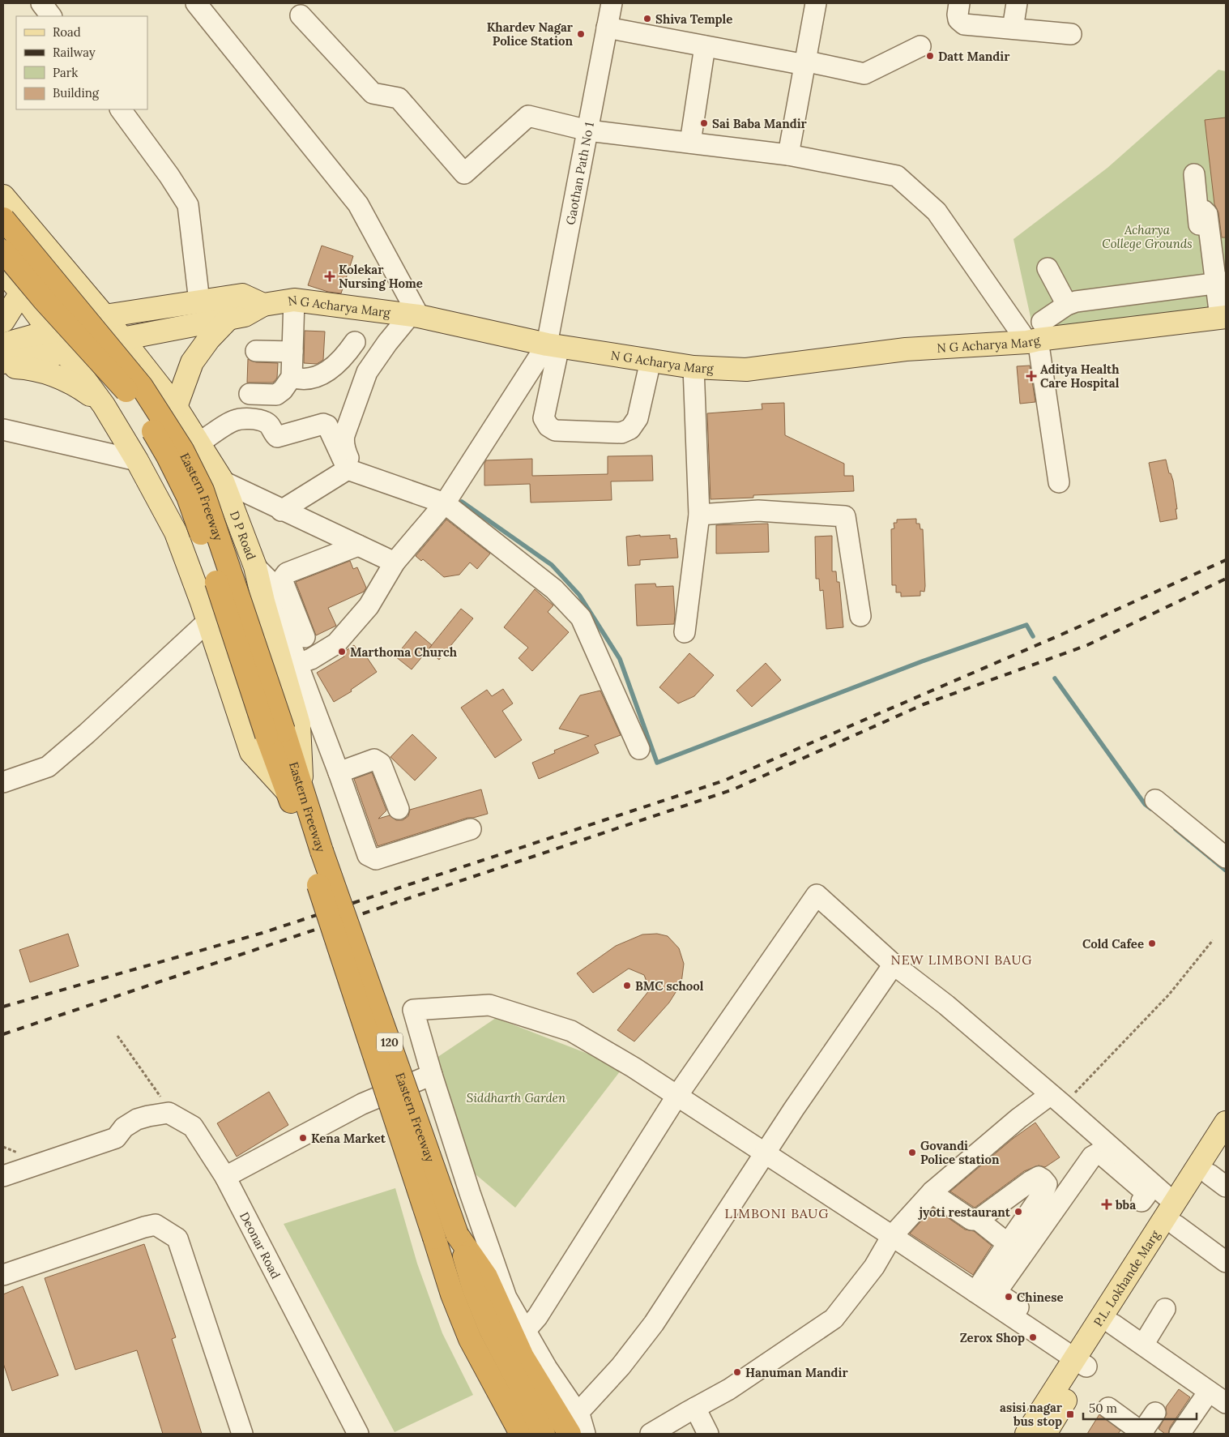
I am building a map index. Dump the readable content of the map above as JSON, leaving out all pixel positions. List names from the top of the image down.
{
  "streets": {
    "highway": ["Eastern Freeway", "120"],
    "main road": ["N G Acharya Marg", "D P Road", "P.L. Lokhande Marg"],
    "street": ["Gaothan Path No 1", "Deonar Road"]
  },
  "crossings": [
    ["Gaothan Path No 1", "N G Acharya Marg"],
    ["Eastern Freeway", "D P Road"]
  ],
  "districts": ["NEW LIMBONI BAUG", "LIMBONI BAUG"],
  "parks": ["Acharya College Grounds", "Siddharth Garden"],
  "places": {
    "other": [
      "Shiva Temple",
      "Khardev Nagar Police Station",
      "Datt Mandir",
      "Sai Baba Mandir",
      "Marthoma Church",
      "Cold Cafee",
      "BMC school",
      "Kena Market",
      "Govandi Police station",
      "jyoti restaurant",
      "Chinese",
      "Zerox Shop",
      "Hanuman Mandir"
    ],
    "health": ["Kolekar Nursing Home", "Aditya Health Care Hospital", "bba"],
    "transit": ["asisi nagar bus stop"]
  },
  "legend": [
    "Road",
    "Railway",
    "Park",
    "Building"
  ],
  "scale_bar": "50 m"
}
